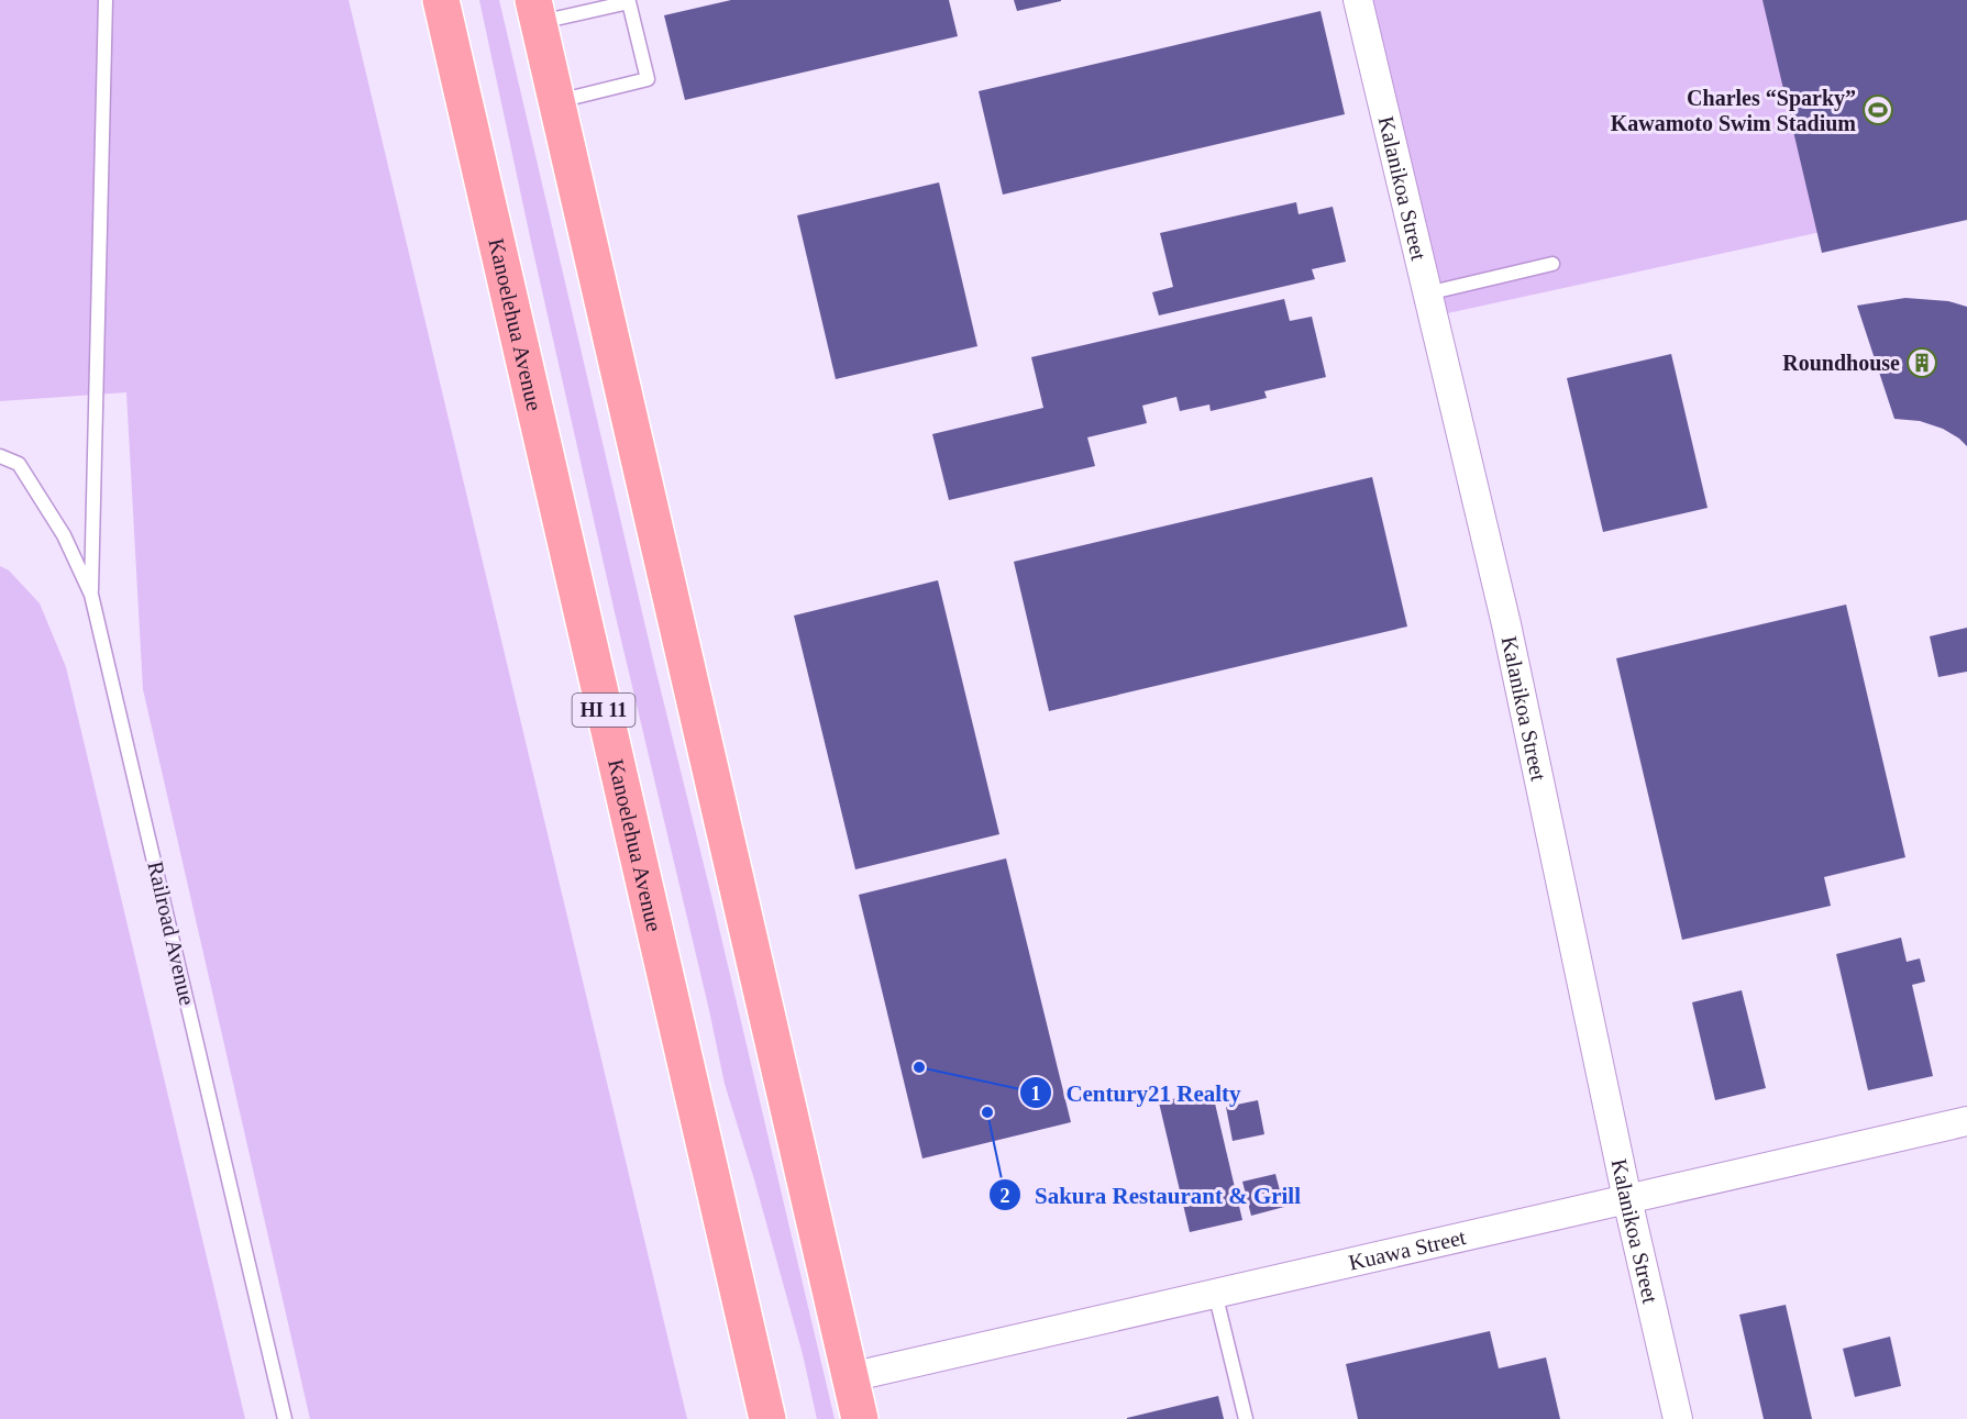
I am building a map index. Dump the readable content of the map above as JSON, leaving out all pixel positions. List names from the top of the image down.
{
  "streets": {
    "highway": ["Kanoelehua Avenue", "HI 11"],
    "street": ["Kalanikoa Street", "Kuawa Street"],
    "lane": ["Railroad Avenue"]
  },
  "crossings": [
    ["Kalanikoa Street", "Kuawa Street"]
  ],
  "places": {
    "sports": ["Charles “Sparky” Kawamoto Swim Stadium"],
    "building": ["Roundhouse"],
    "other": ["Century21 Realty", "Sakura Restaurant & Grill"]
  }
}
